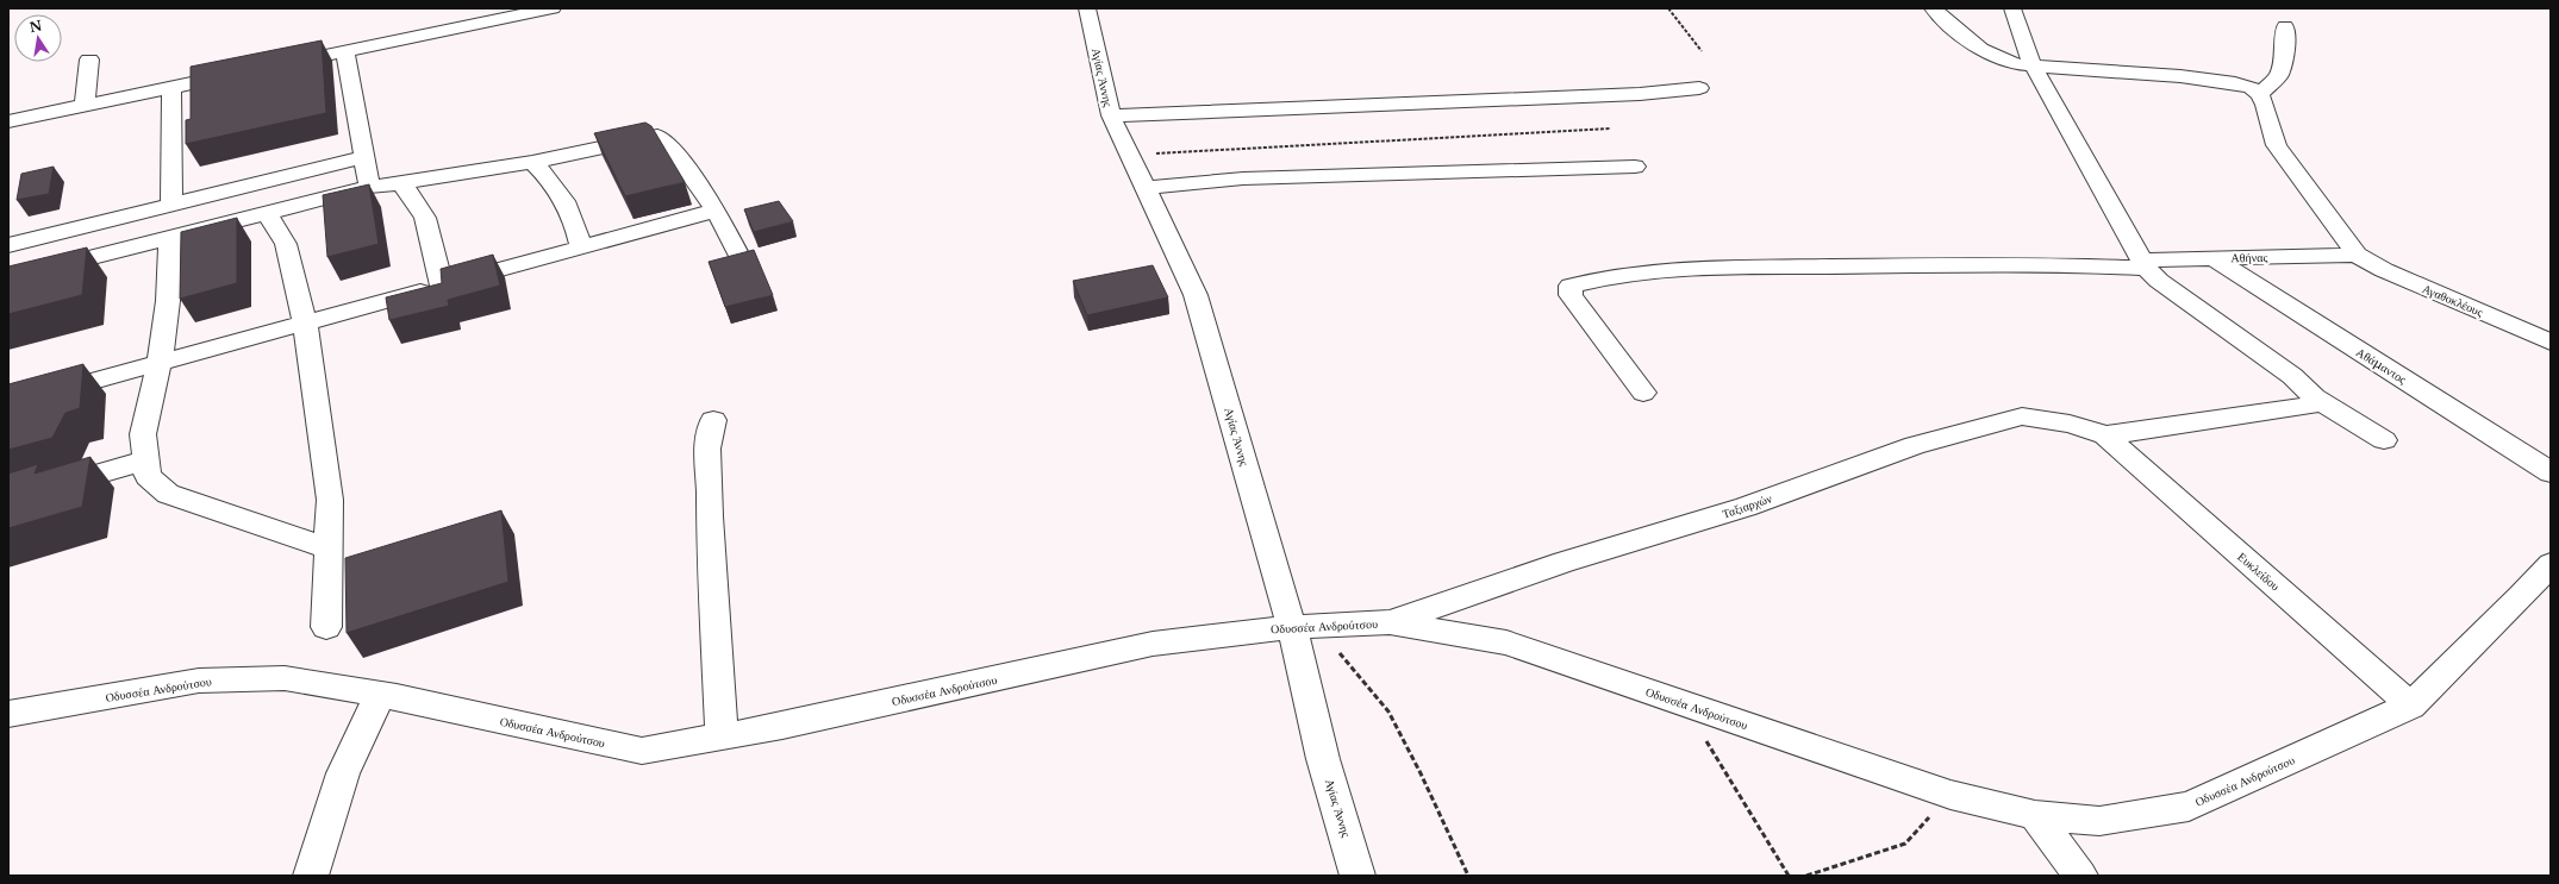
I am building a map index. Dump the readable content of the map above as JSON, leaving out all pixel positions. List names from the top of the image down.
{
  "streets": {
    "street": [
      "Αγίας Άννης",
      "Αθήνας",
      "Αγαθοκλέους",
      "Αθάμαντος",
      "Ταξιαρχών",
      "Ευκλείδου",
      "Οδυσσέα Ανδρούτσου"
    ]
  },
  "crossings": [
    ["Αγίας Άννης", "Οδυσσέα Ανδρούτσου"],
    ["Αθήνας", "Αγαθοκλέους"],
    ["Αθήνας", "Αθάμαντος"],
    ["Ταξιαρχών", "Ευκλείδου"],
    ["Ταξιαρχών", "Οδυσσέα Ανδρούτσου"],
    ["Ευκλείδου", "Οδυσσέα Ανδρούτσου"]
  ],
  "north": "top"
}
